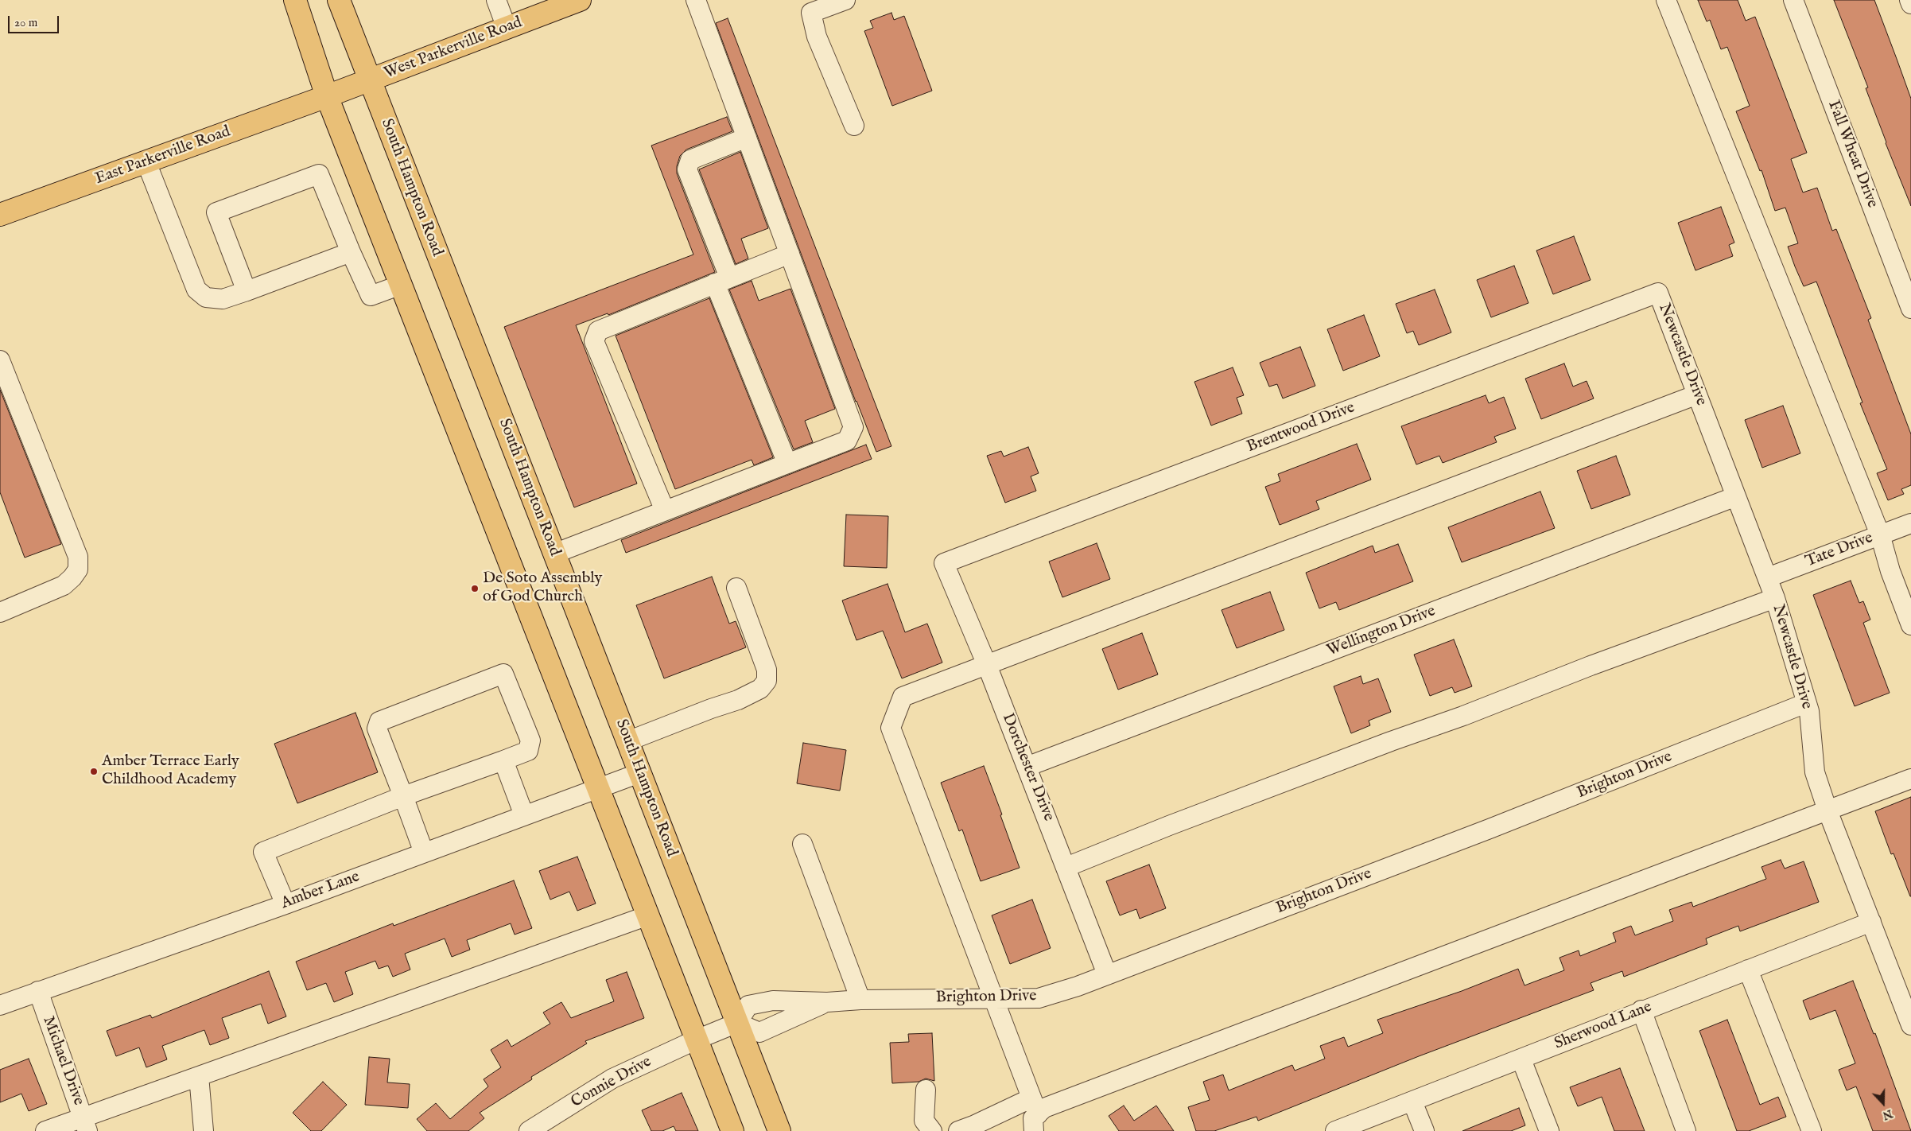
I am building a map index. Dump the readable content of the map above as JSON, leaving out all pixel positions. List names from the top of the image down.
{
  "streets": {
    "main road": ["West Parkerville Road", "East Parkerville Road", "South Hampton Road"],
    "street": [
      "Fall Wheat Drive",
      "Newcastle Drive",
      "Brentwood Drive",
      "Tate Drive",
      "Wellington Drive",
      "Dorchester Drive",
      "Brighton Drive",
      "Amber Lane",
      "Sherwood Lane",
      "Michael Drive",
      "Connie Drive"
    ]
  },
  "crossings": [
    ["West Parkerville Road", "East Parkerville Road"],
    ["West Parkerville Road", "South Hampton Road"],
    ["South Hampton Road", "Brighton Drive"],
    ["South Hampton Road", "Amber Lane"],
    ["South Hampton Road", "Connie Drive"],
    ["Newcastle Drive", "Brentwood Drive"],
    ["Newcastle Drive", "Tate Drive"],
    ["Newcastle Drive", "Wellington Drive"],
    ["Newcastle Drive", "Brighton Drive"],
    ["Newcastle Drive", "Sherwood Lane"],
    ["Brentwood Drive", "Dorchester Drive"],
    ["Wellington Drive", "Dorchester Drive"],
    ["Dorchester Drive", "Brighton Drive"],
    ["Brighton Drive", "Connie Drive"],
    ["Amber Lane", "Michael Drive"]
  ],
  "places": ["De Soto Assembly of God Church", "Amber Terrace Early Childhood Academy"],
  "scale_bar": "20 m",
  "north": "bottom"
}
